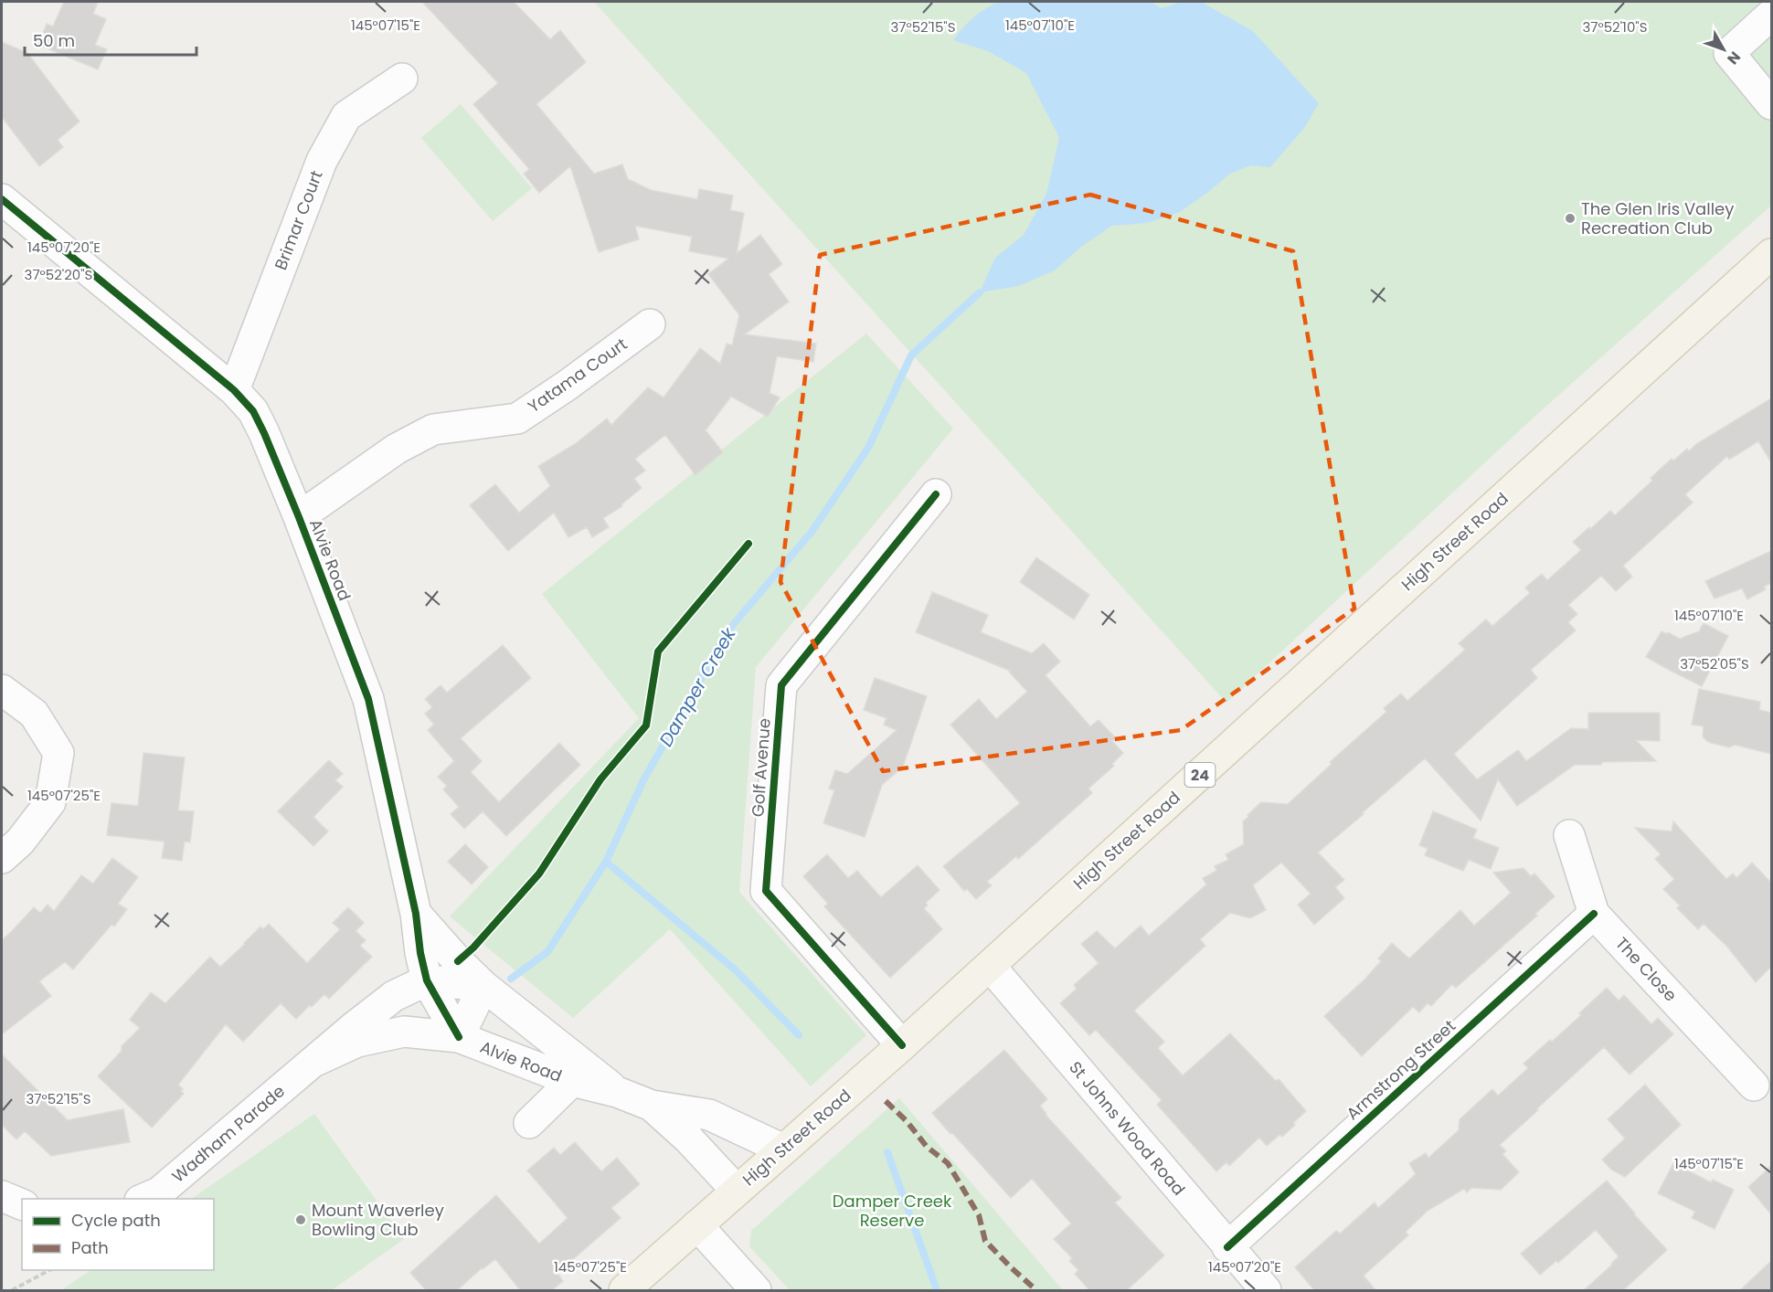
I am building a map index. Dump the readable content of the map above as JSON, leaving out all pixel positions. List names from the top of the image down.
{
  "streets": {
    "main road": ["High Street Road", "24"],
    "street": [
      "Brimar Court",
      "Yatama Court",
      "Alvie Road",
      "Golf Avenue",
      "The Close",
      "Armstrong Street",
      "St Johns Wood Road",
      "Wadham Parade"
    ]
  },
  "crossings": [
    ["Brimar Court", "Alvie Road"],
    ["Yatama Court", "Alvie Road"],
    ["High Street Road", "Alvie Road"],
    ["High Street Road", "Golf Avenue"],
    ["High Street Road", "St Johns Wood Road"],
    ["Alvie Road", "Wadham Parade"],
    ["The Close", "Armstrong Street"],
    ["Armstrong Street", "St Johns Wood Road"]
  ],
  "water": ["Damper Creek"],
  "parks": ["Damper Creek Reserve"],
  "places": ["The Glen Iris Valley Recreation Club", "Mount Waverley Bowling Club"],
  "legend": ["Cycle path", "Path"],
  "scale_bar": "50 m",
  "north": "bottom right",
  "coordinates": [
    "145°07'15\"E",
    "145°07'10\"E",
    "37°52'15\"S",
    "37°52'10\"S",
    "145°07'20\"E",
    "37°52'20\"S",
    "37°52'05\"S",
    "145°07'25\"E"
  ]
}
